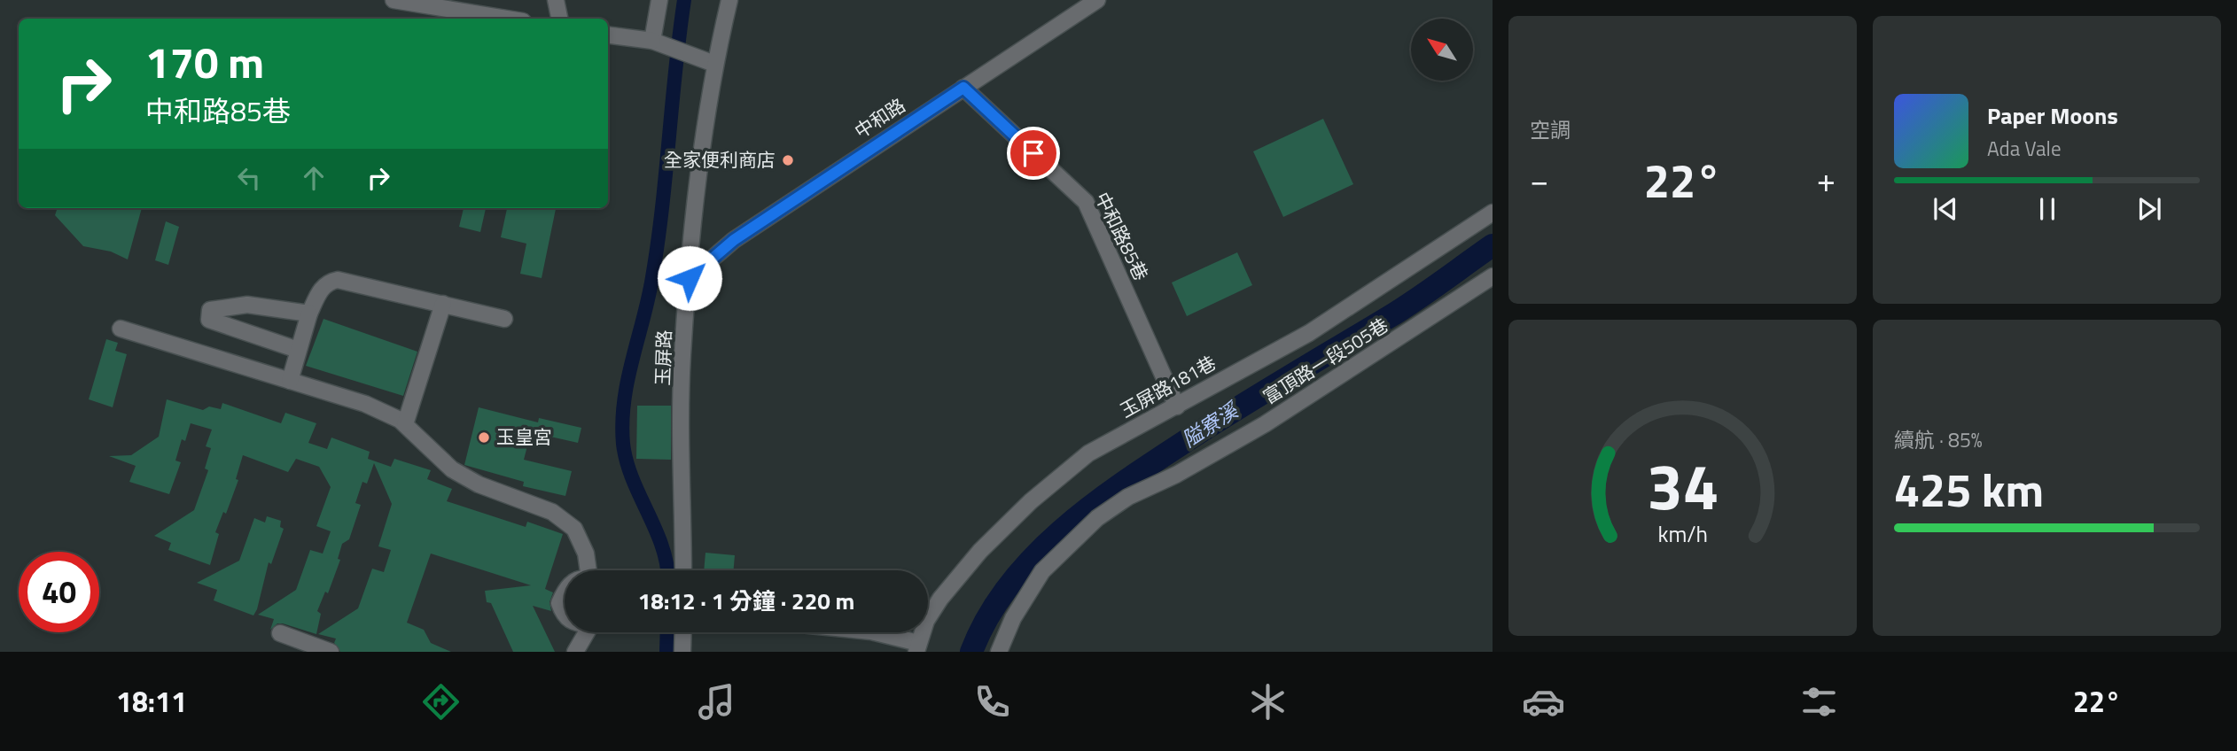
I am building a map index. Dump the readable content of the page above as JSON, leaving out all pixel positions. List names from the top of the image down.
{
  "streets": {
    "street": [
      "中和路",
      "中和路85巷",
      "玉屏路",
      "富頂路一段505巷",
      "玉屏路181巷"
    ]
  },
  "crossings": [
    ["中和路", "中和路85巷"],
    ["中和路", "玉屏路"],
    ["中和路85巷", "玉屏路181巷"]
  ],
  "water": ["隘寮溪"],
  "places": ["全家便利商店", "玉皇宮"],
  "north": "top left",
  "page": {
    "tile": [
      "空調",
      ["續航 · 85%", "425 km"]
    ],
    "turn": ["170 m", "中和路85巷"],
    "song": ["Paper Moons", "Ada Vale"],
    "heat": ["−", "22°", "+"],
    "limit": "40",
    "trip": "18:12 · 1 分鐘 · 220 m",
    "tabs": ["18:11", "22°"],
    "gauge": ["34", "km/h"]
  }
}
